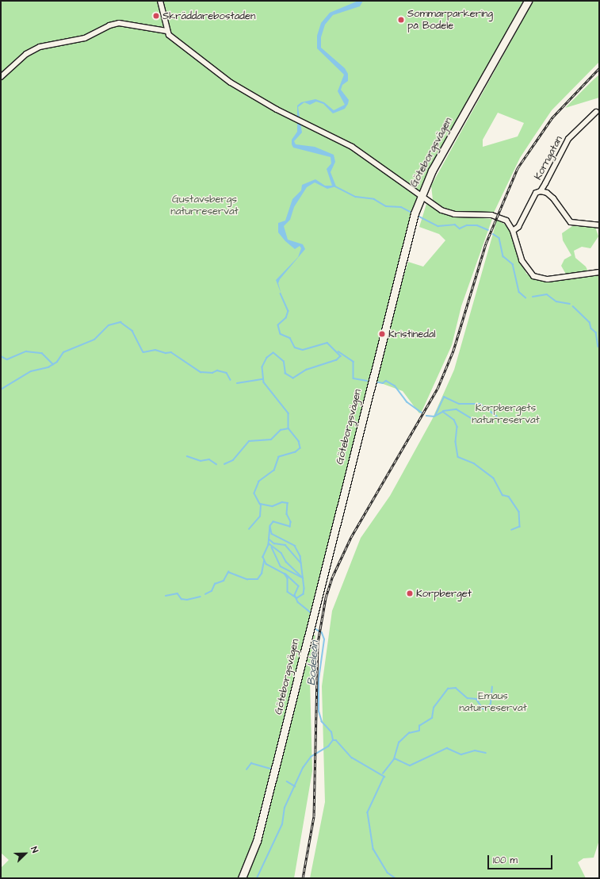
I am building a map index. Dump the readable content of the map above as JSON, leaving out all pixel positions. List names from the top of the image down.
{
  "streets": {
    "street": ["Göteborgsvägen", "Korngatan"]
  },
  "water": ["Bodeleån"],
  "parks": ["Gustavsbergs naturreservat", "Korpbergets naturreservat", "Emaus naturreservat"],
  "places": [
    "Skräddarebostaden",
    "Sommarparkering på Bodele",
    "Kristinedal",
    "Korpberget"
  ],
  "scale_bar": "100 m",
  "north": "top right"
}
